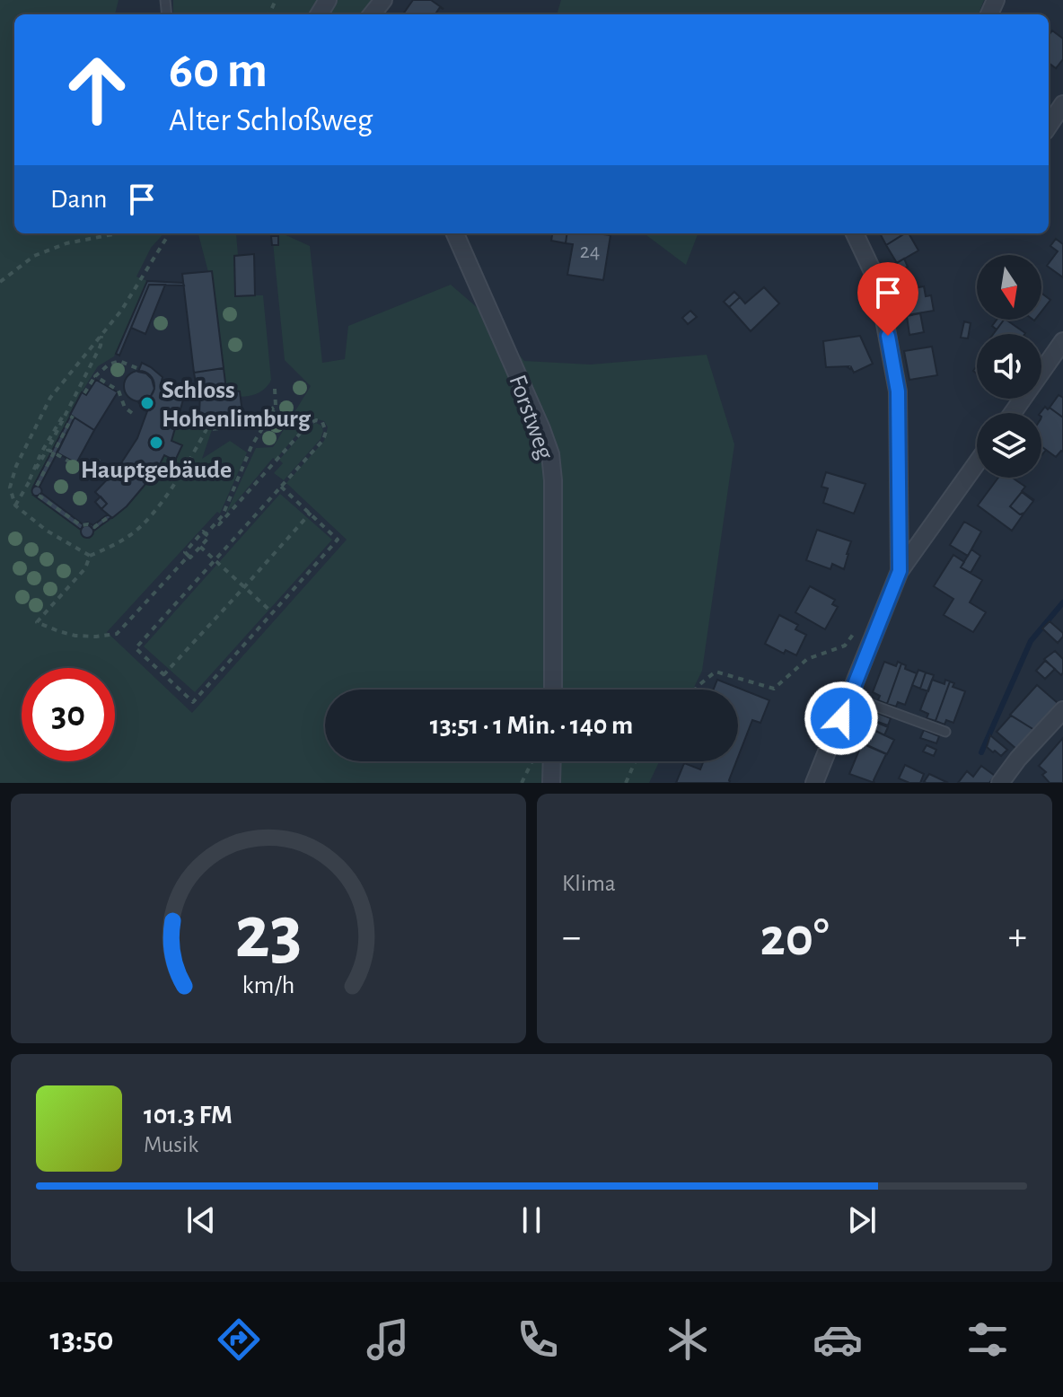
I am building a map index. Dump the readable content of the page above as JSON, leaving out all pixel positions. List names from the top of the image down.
{
  "streets": {
    "street": ["Forstweg"]
  },
  "places": ["Schloss Hohenlimburg", "Hauptgebäude"],
  "house_numbers": ["24"],
  "north": "bottom",
  "page": {
    "turn": ["60 m", "Alter Schloßweg"],
    "then": "Dann",
    "limit": "30",
    "trip": "13:51 · 1 Min. · 140 m",
    "tile": "Klima",
    "heat": ["−", "20°", "+"],
    "song": ["101.3 FM", "Musik"],
    "tabs": "13:50",
    "gauge": ["23", "km/h"]
  }
}
